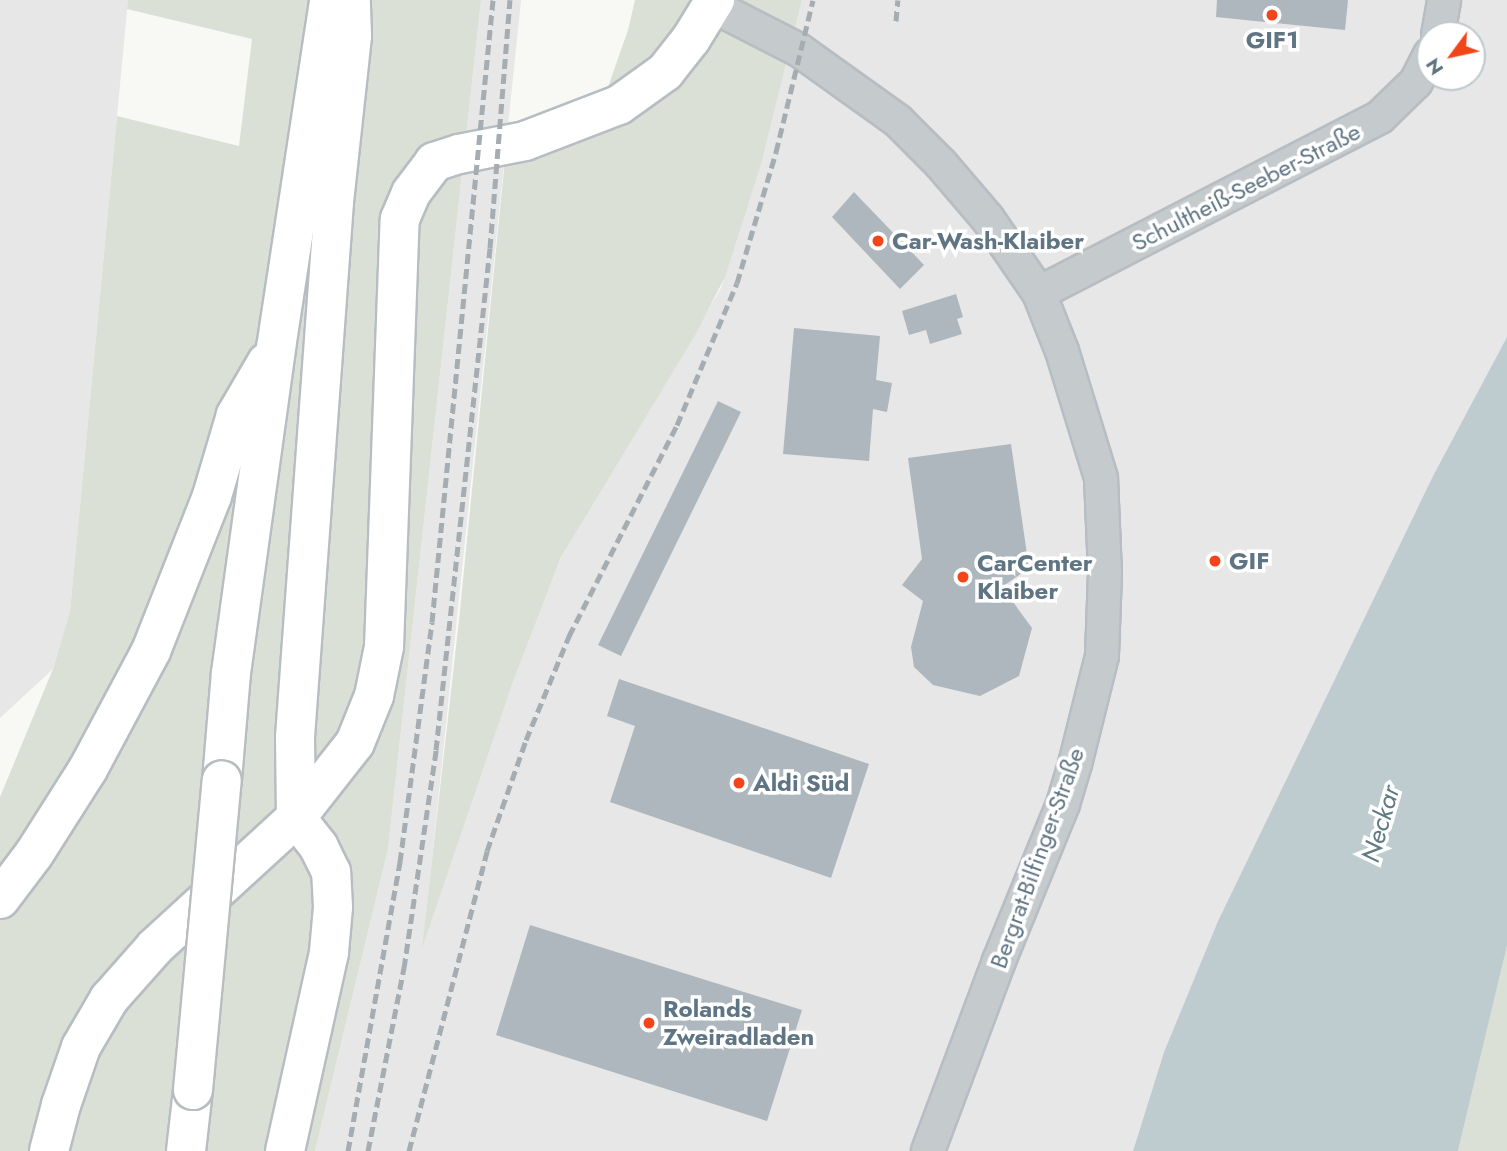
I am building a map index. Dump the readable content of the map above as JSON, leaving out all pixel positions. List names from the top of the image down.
{
  "streets": {
    "street": ["Schultheiß-Seeber-Straße", "Bergrat-Bilfinger-Straße"]
  },
  "crossings": [
    ["Schultheiß-Seeber-Straße", "Bergrat-Bilfinger-Straße"]
  ],
  "water": ["Neckar"],
  "places": [
    "GIF1",
    "Car-Wash-Klaiber",
    "GIF",
    "CarCenter Klaiber",
    "Aldi Süd",
    "Rolands Zweiradladen"
  ],
  "north": "bottom left"
}
